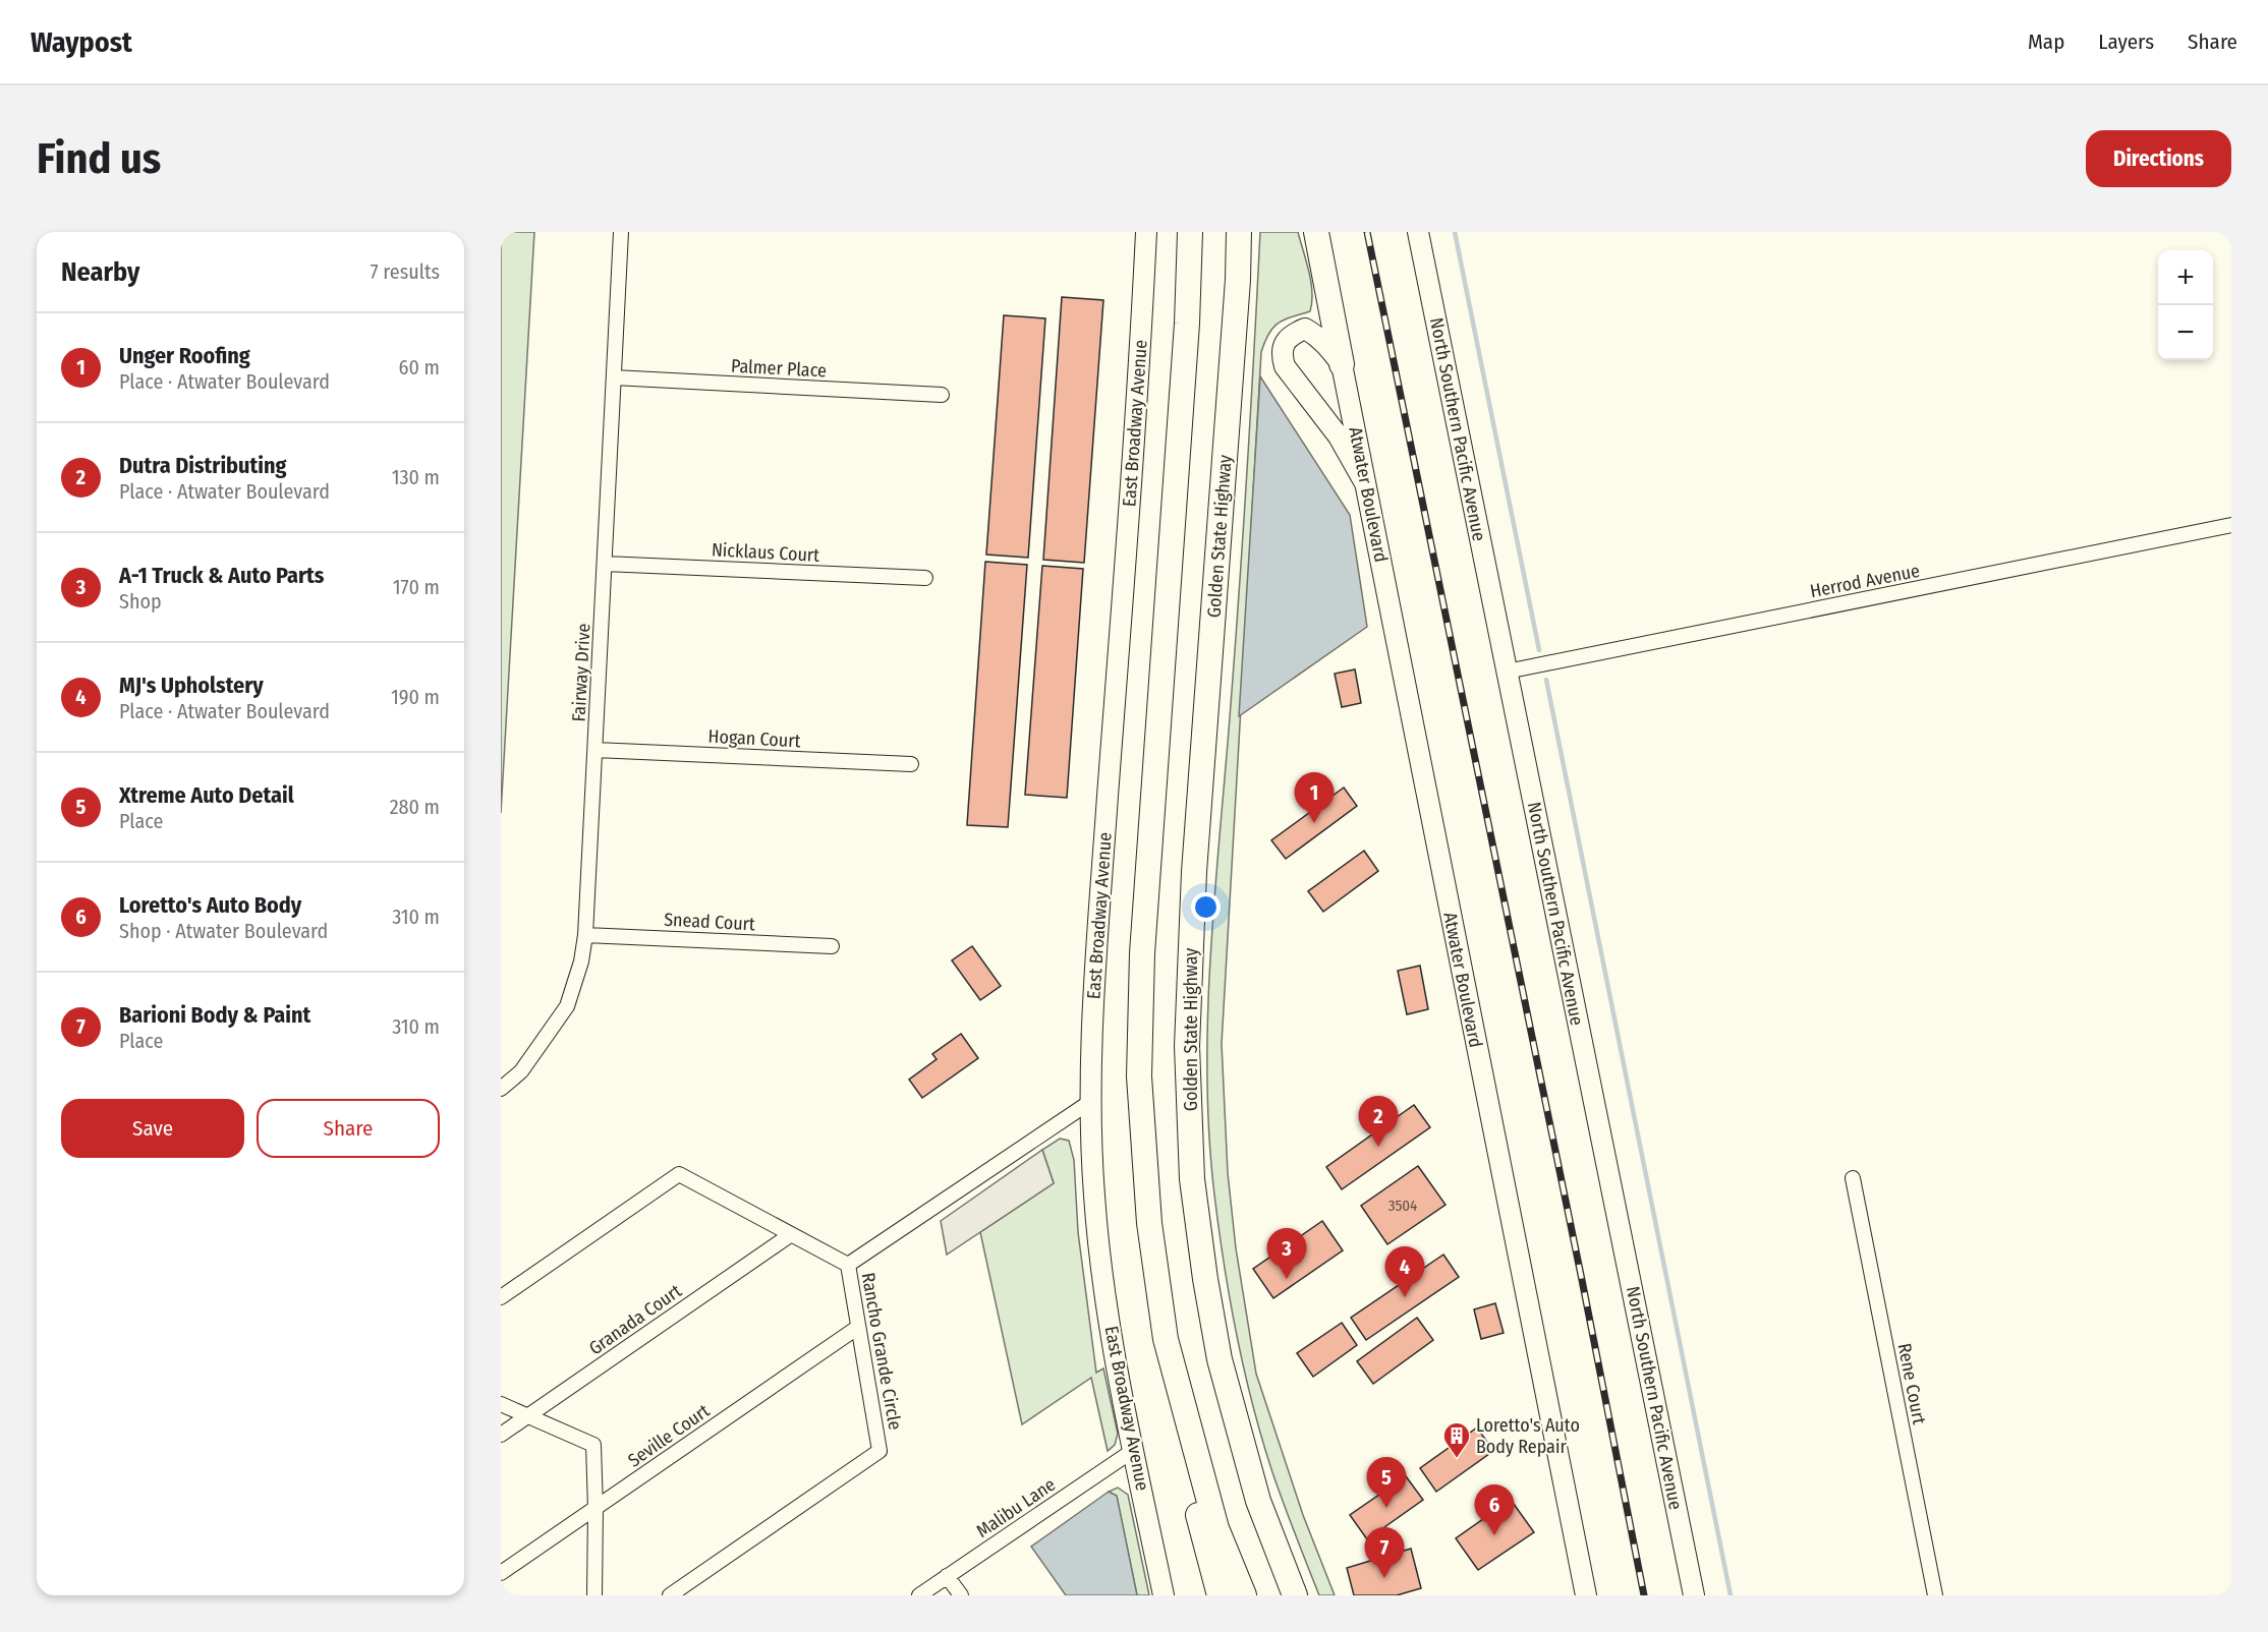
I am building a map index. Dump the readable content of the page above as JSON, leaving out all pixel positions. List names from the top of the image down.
{
  "streets": {
    "highway": ["Golden State Highway"],
    "main road": ["East Broadway Avenue", "North Southern Pacific Avenue", "Atwater Boulevard"],
    "street": [
      "Palmer Place",
      "Nicklaus Court",
      "Herrod Avenue",
      "Fairway Drive",
      "Hogan Court",
      "Snead Court",
      "Granada Court",
      "Rancho Grande Circle",
      "Rene Court",
      "Seville Court",
      "Malibu Lane"
    ]
  },
  "crossings": [
    ["Palmer Place", "Fairway Drive"],
    ["East Broadway Avenue", "Malibu Lane"],
    ["North Southern Pacific Avenue", "Herrod Avenue"],
    ["Nicklaus Court", "Fairway Drive"],
    ["Fairway Drive", "Hogan Court"],
    ["Fairway Drive", "Snead Court"],
    ["Granada Court", "Rancho Grande Circle"],
    ["Rancho Grande Circle", "Seville Court"]
  ],
  "places": {
    "building": ["Loretto's Auto Body Repair"]
  },
  "house_numbers": ["3504"],
  "page": {
    "header": "Waypost",
    "nav": ["Map", "Layers", "Share"],
    "buttons": [
      "Directions",
      ["Save", "Share"]
    ],
    "title": "Find us",
    "heading": ["Nearby", "7 results"],
    "map_buttons": ["+", "−"],
    "list": [
      {
        "mark": "1",
        "name": "Unger Roofing",
        "note": "Place · Atwater Boulevard",
        "value": "60 m"
      },
      {
        "mark": "2",
        "name": "Dutra Distributing",
        "note": "Place · Atwater Boulevard",
        "value": "130 m"
      },
      {
        "mark": "3",
        "name": "A-1 Truck & Auto Parts",
        "note": "Shop",
        "value": "170 m"
      },
      {
        "mark": "4",
        "name": "MJ's Upholstery",
        "note": "Place · Atwater Boulevard",
        "value": "190 m"
      },
      {
        "mark": "5",
        "name": "Xtreme Auto Detail",
        "note": "Place",
        "value": "280 m"
      },
      {
        "mark": "6",
        "name": "Loretto's Auto Body",
        "note": "Shop · Atwater Boulevard",
        "value": "310 m"
      },
      {
        "mark": "7",
        "name": "Barioni Body & Paint",
        "note": "Place",
        "value": "310 m"
      }
    ],
    "pins": [
      "1",
      "2",
      "3",
      "4",
      "5",
      "6",
      "7"
    ]
  }
}
